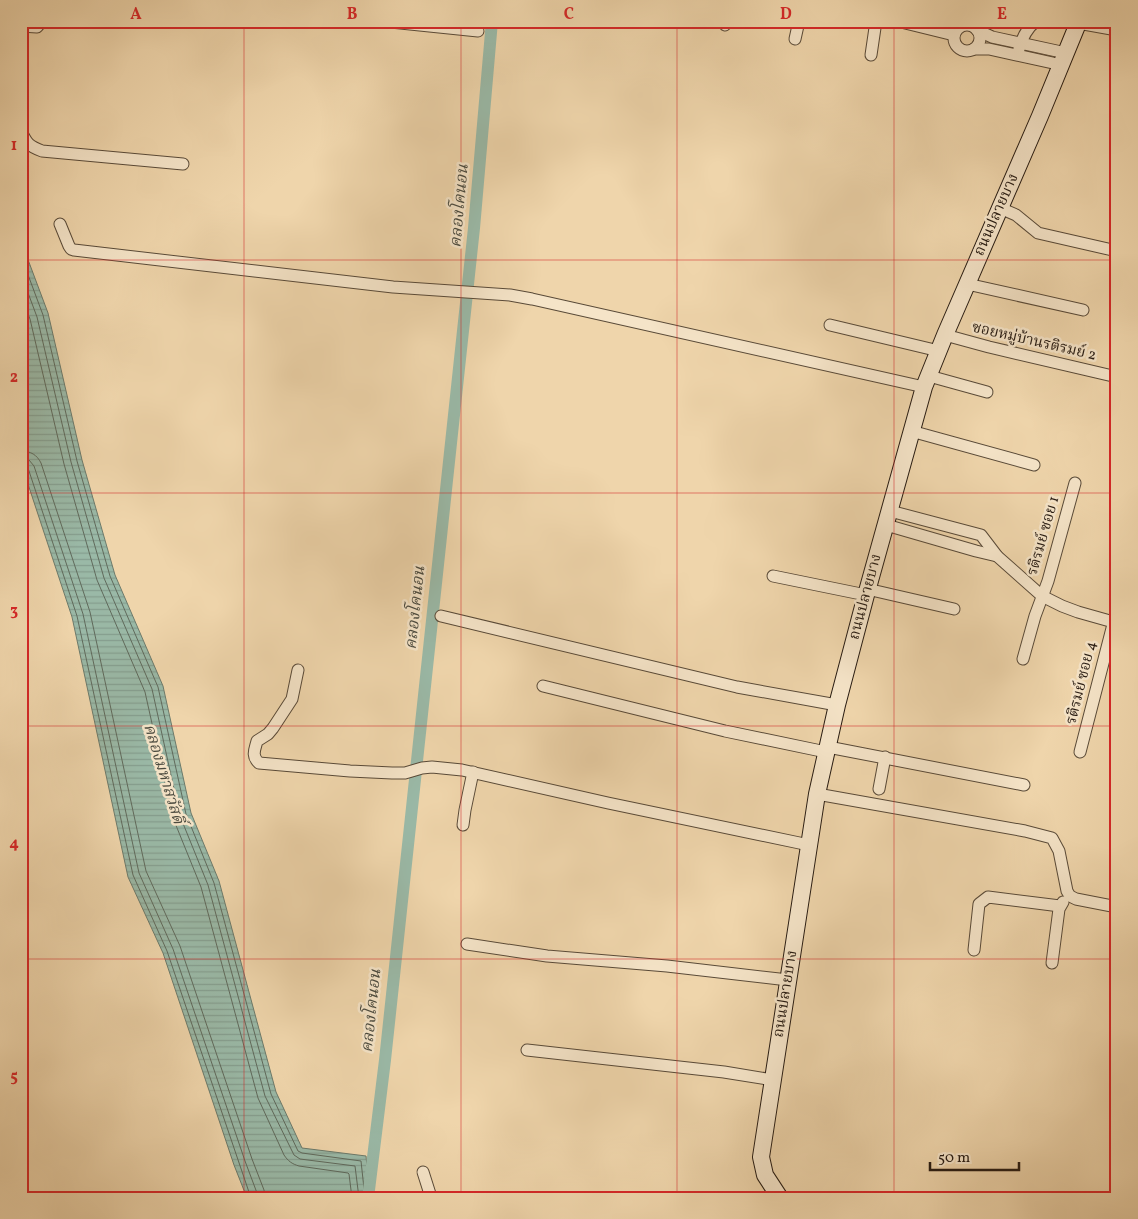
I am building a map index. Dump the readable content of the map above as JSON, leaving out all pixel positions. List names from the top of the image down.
{
  "streets": {
    "street": [
      "ถนนปลายบาง",
      "ซอยหมู่บ้านรติรมย์ 2",
      "รติรมย์ ซอย 1",
      "รติรมย์ ซอย 4"
    ]
  },
  "crossings": [
    ["ถนนปลายบาง", "ซอยหมู่บ้านรติรมย์ 2"]
  ],
  "water": ["คลองโคนอน", "คลองมหาสวัสดิ์"],
  "scale_bar": "50 m",
  "grid": {
    "columns": [
      "A",
      "B",
      "C",
      "D",
      "E"
    ],
    "rows": [
      "1",
      "2",
      "3",
      "4",
      "5"
    ]
  }
}
